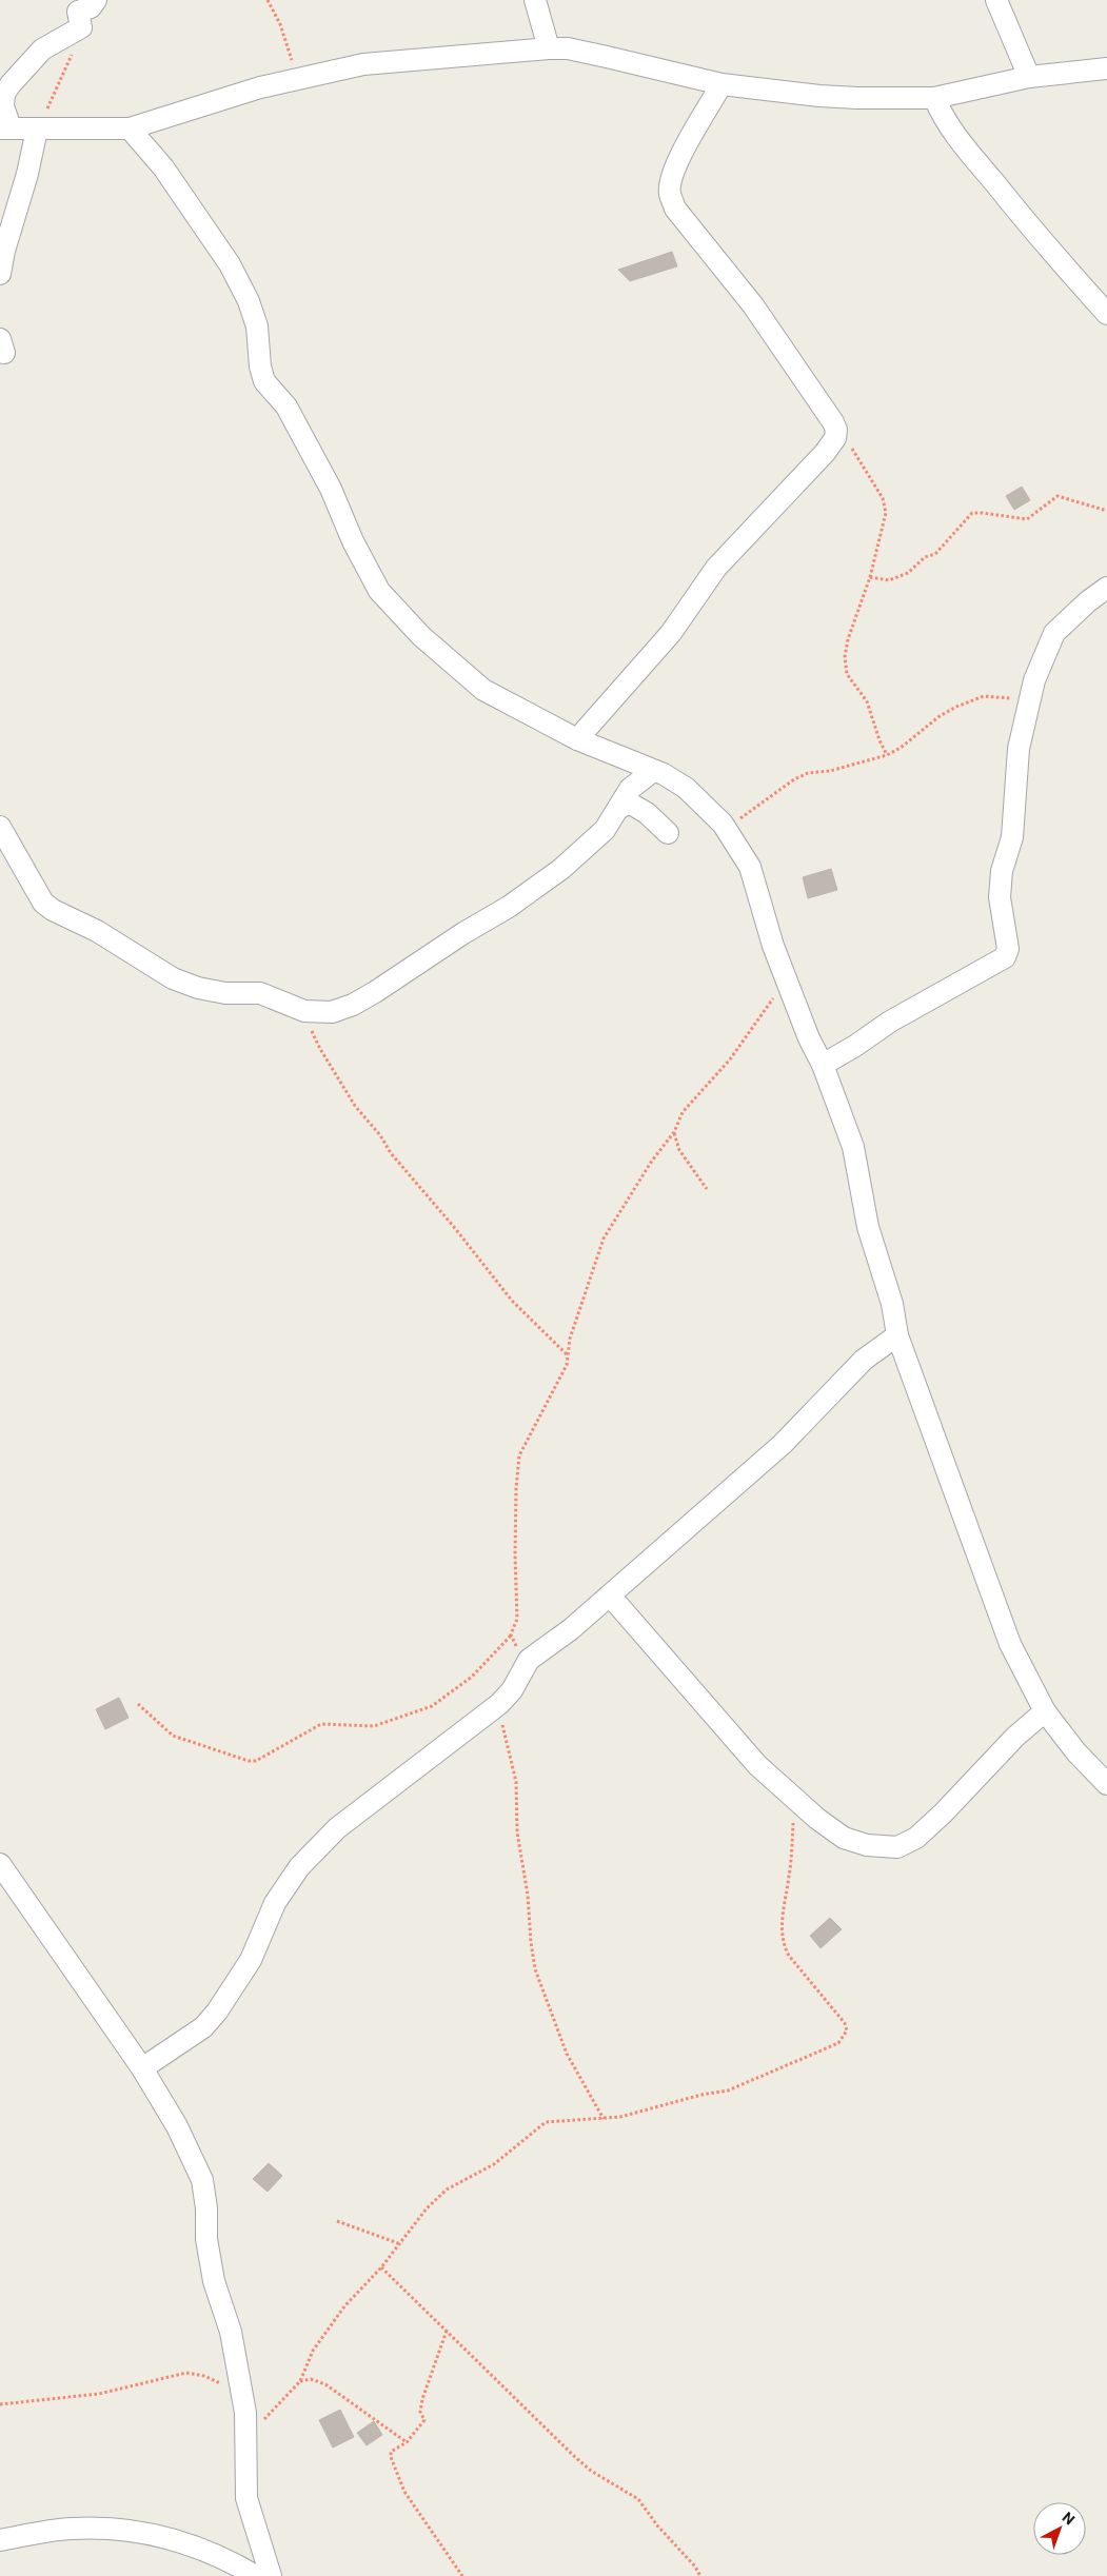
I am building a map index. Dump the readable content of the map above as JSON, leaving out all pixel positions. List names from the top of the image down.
{
  "north": "top right"
}
